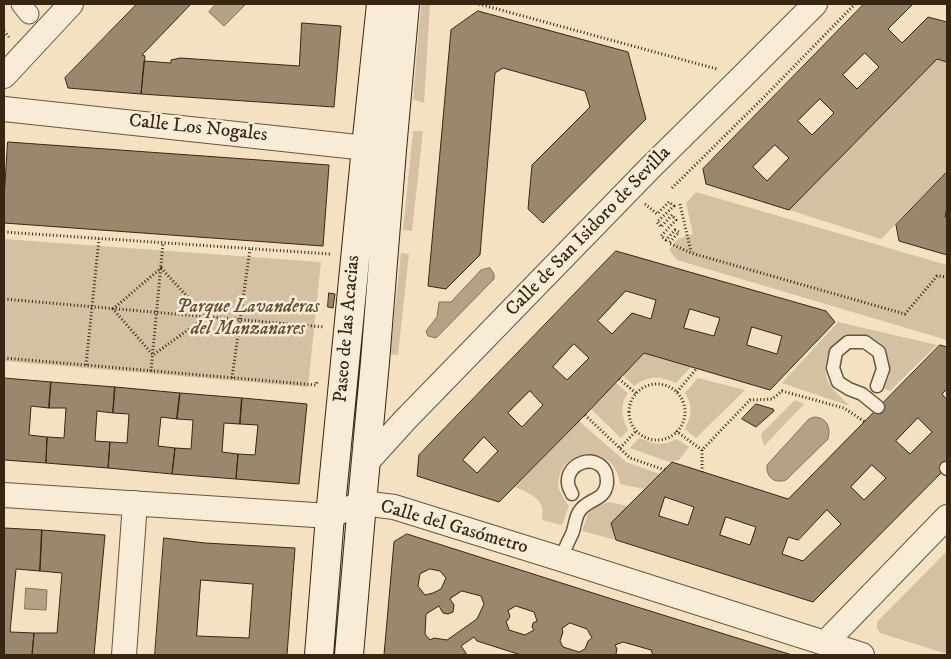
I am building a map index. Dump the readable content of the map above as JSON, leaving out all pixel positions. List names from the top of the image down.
{
  "streets": {
    "main road": ["Paseo de las Acacias"],
    "street": ["Calle Los Nogales", "Calle de San Isidoro de Sevilla", "Calle del Gasómetro"]
  },
  "crossings": [
    ["Calle Los Nogales", "Paseo de las Acacias"],
    ["Calle de San Isidoro de Sevilla", "Paseo de las Acacias"],
    ["Paseo de las Acacias", "Calle del Gasómetro"]
  ],
  "parks": ["Parque Lavanderas del Manzanares"]
}
